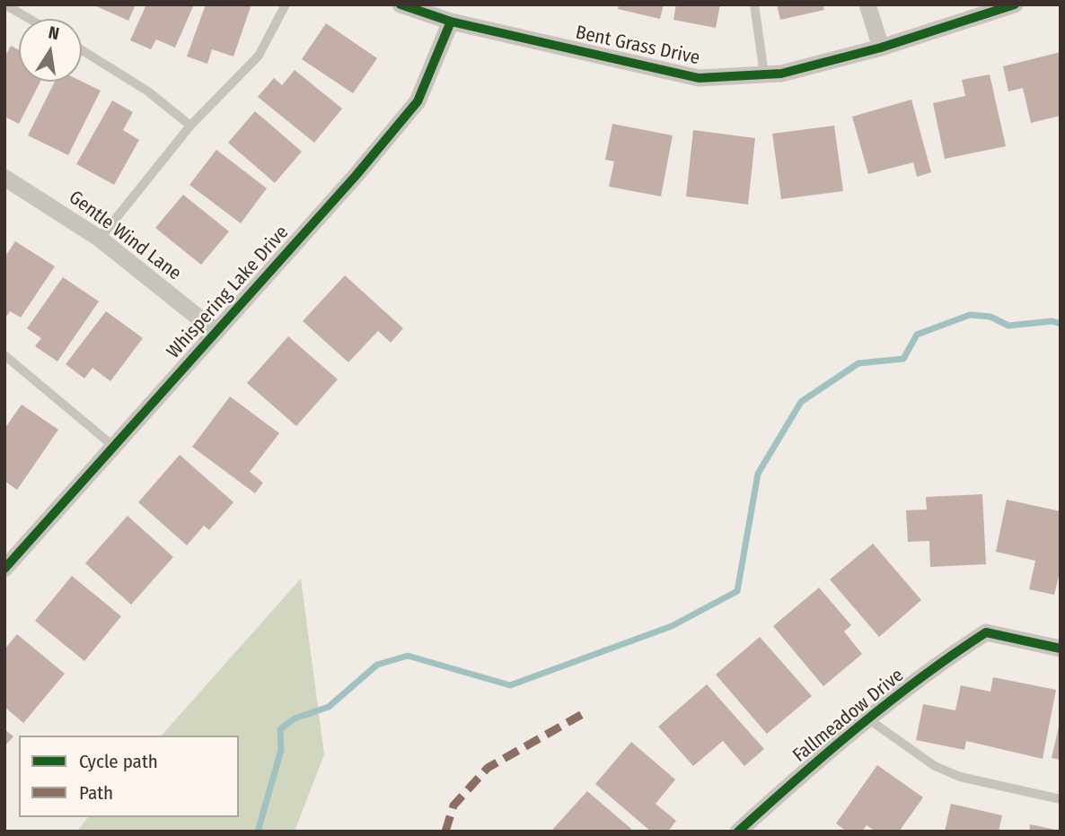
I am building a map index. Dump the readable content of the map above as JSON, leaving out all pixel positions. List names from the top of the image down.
{
  "streets": {
    "street": [
      "Bent Grass Drive",
      "Gentle Wind Lane",
      "Whispering Lake Drive",
      "Fallmeadow Drive"
    ]
  },
  "crossings": [
    ["Bent Grass Drive", "Whispering Lake Drive"],
    ["Gentle Wind Lane", "Whispering Lake Drive"]
  ],
  "legend": ["Cycle path", "Path"],
  "north": "top"
}
